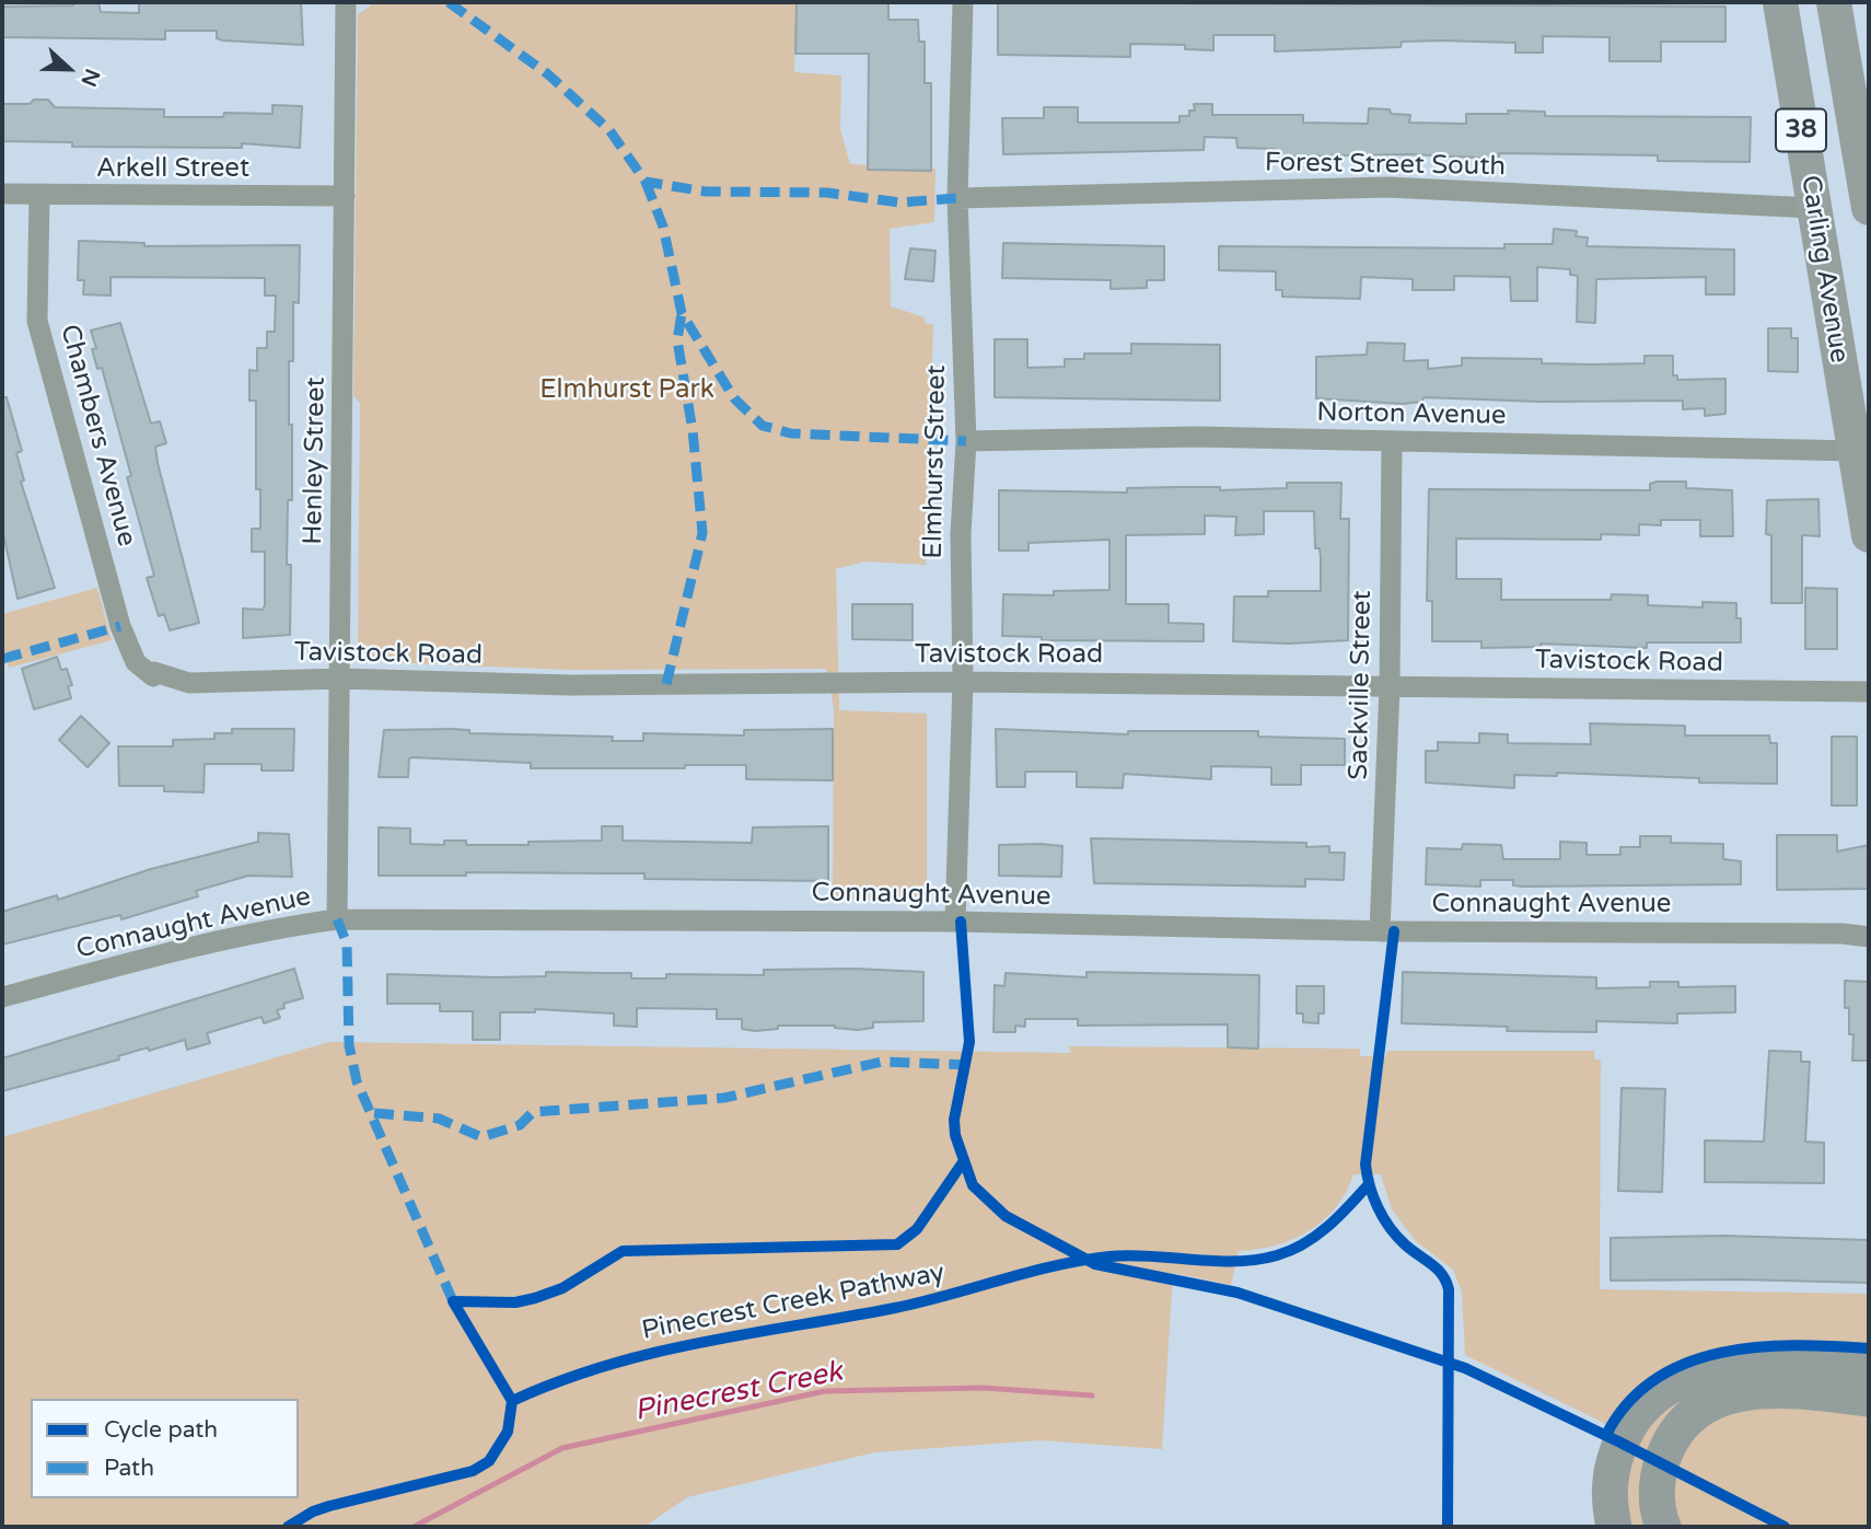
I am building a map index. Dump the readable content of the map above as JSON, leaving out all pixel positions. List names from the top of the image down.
{
  "streets": {
    "main road": ["38", "Carling Avenue"],
    "street": [
      "Forest Street South",
      "Arkell Street",
      "Norton Avenue",
      "Chambers Avenue",
      "Henley Street",
      "Elmhurst Street",
      "Tavistock Road",
      "Sackville Street",
      "Connaught Avenue"
    ],
    "cycle path": ["Pinecrest Creek Pathway"]
  },
  "crossings": [
    ["Forest Street South", "Carling Avenue"],
    ["Forest Street South", "Elmhurst Street"],
    ["Arkell Street", "Chambers Avenue"],
    ["Arkell Street", "Henley Street"],
    ["Carling Avenue", "Norton Avenue"],
    ["Norton Avenue", "Elmhurst Street"],
    ["Norton Avenue", "Sackville Street"],
    ["Chambers Avenue", "Tavistock Road"],
    ["Henley Street", "Tavistock Road"],
    ["Henley Street", "Connaught Avenue"],
    ["Elmhurst Street", "Tavistock Road"],
    ["Elmhurst Street", "Connaught Avenue"],
    ["Tavistock Road", "Sackville Street"],
    ["Sackville Street", "Connaught Avenue"]
  ],
  "water": ["Pinecrest Creek"],
  "parks": ["Elmhurst Park"],
  "legend": ["Cycle path", "Path"],
  "north": "right"
}
